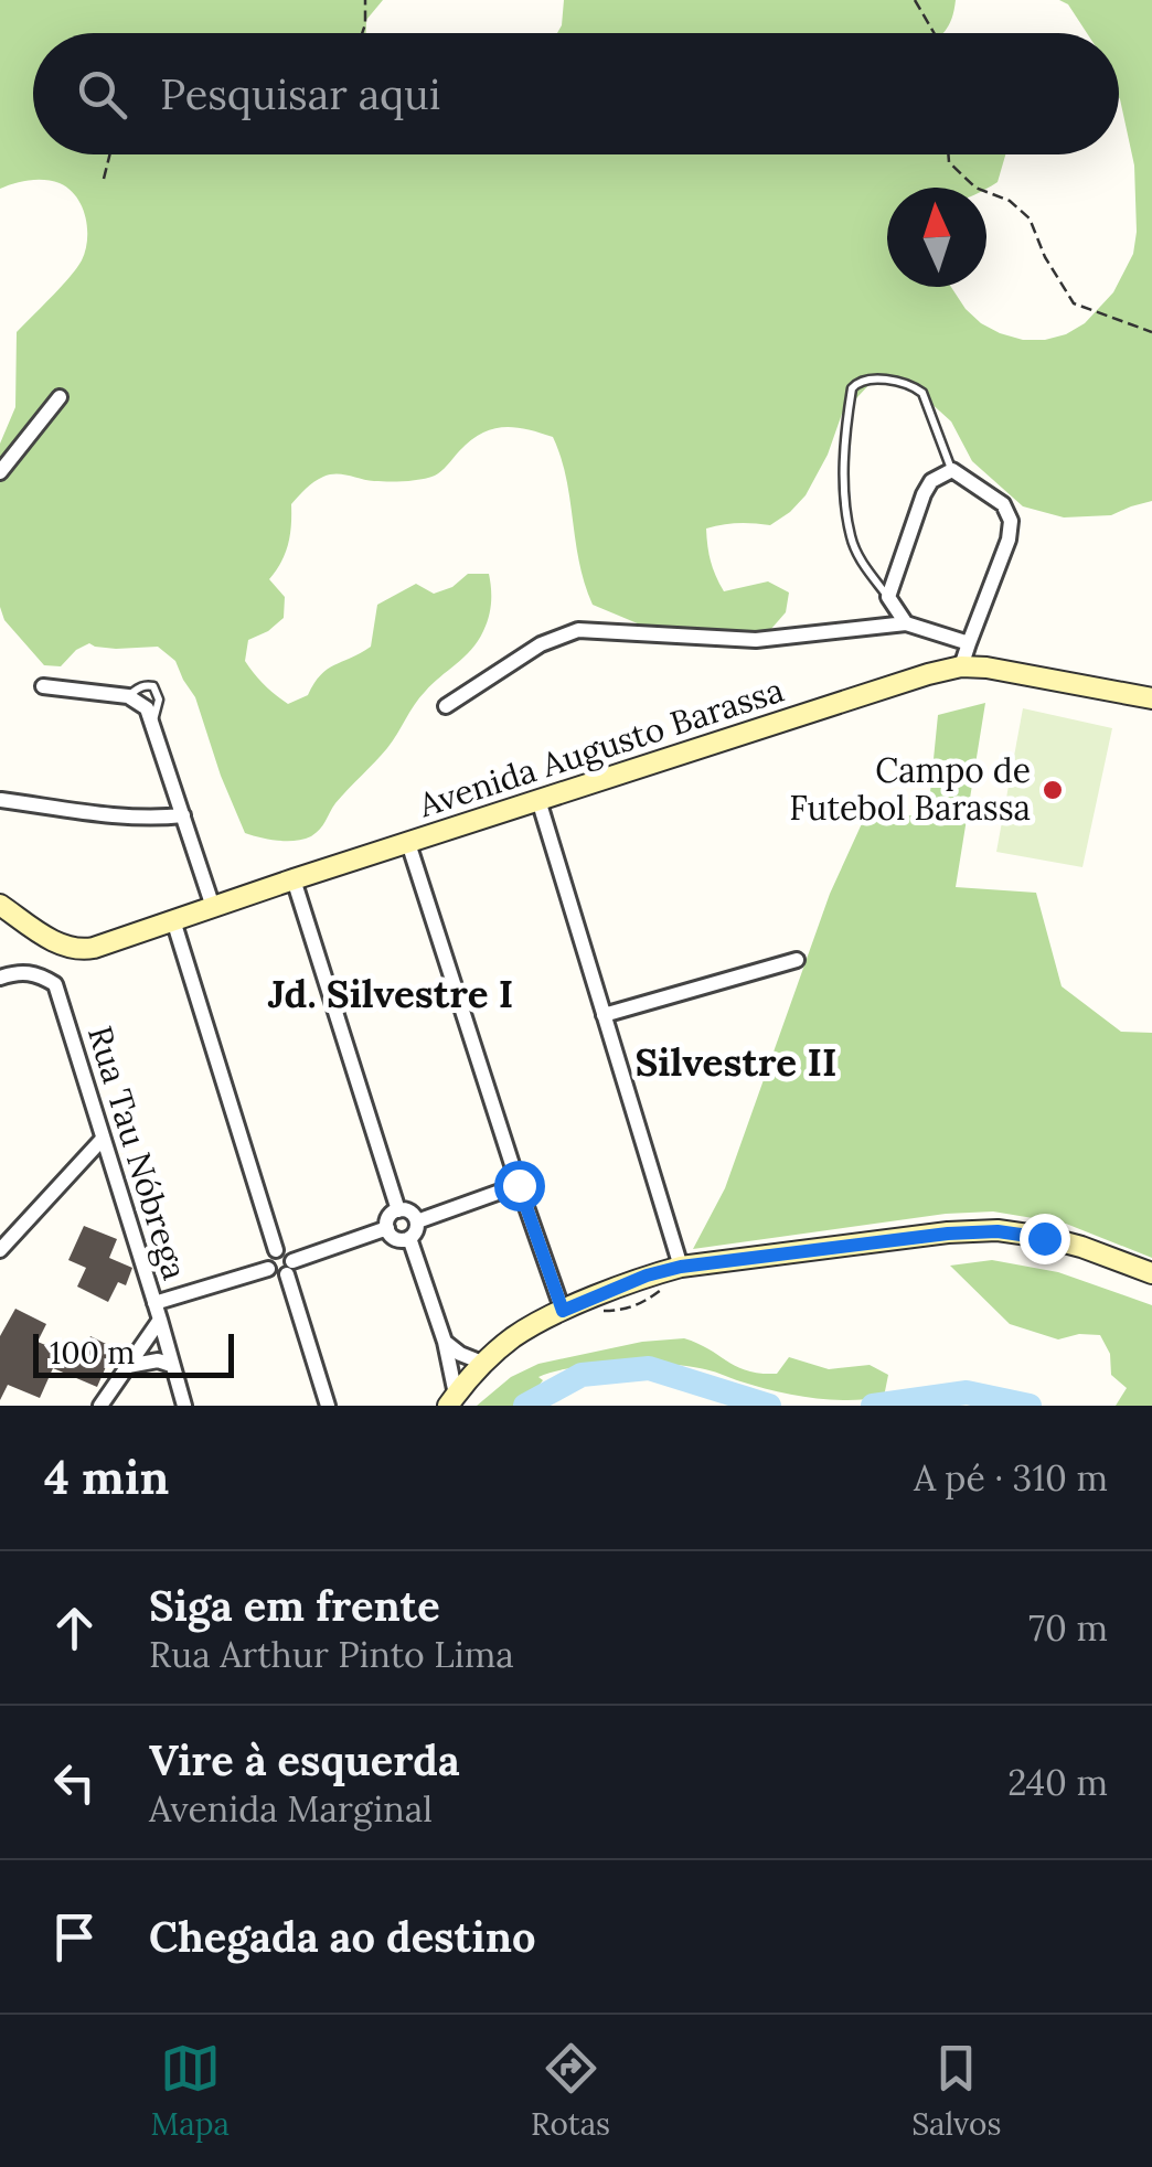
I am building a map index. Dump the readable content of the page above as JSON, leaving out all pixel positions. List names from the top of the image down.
{
  "streets": {
    "street": ["Avenida Augusto Barassa", "Rua Tau Nóbrega"]
  },
  "districts": ["Jd. Silvestre I", "Silvestre II"],
  "places": ["Campo de Futebol Barassa"],
  "scale_bar": "100 m",
  "north": "top",
  "page": {
    "search": "Pesquisar aqui",
    "scale": "100 m",
    "heading": ["4 min", "A pé · 310 m"],
    "list": [
      ["Siga em frente", "Rua Arthur Pinto Lima", "70 m"],
      ["Vire à esquerda", "Avenida Marginal", "240 m"],
      "Chegada ao destino"
    ],
    "nav": ["Mapa", "Rotas", "Salvos"]
  }
}
